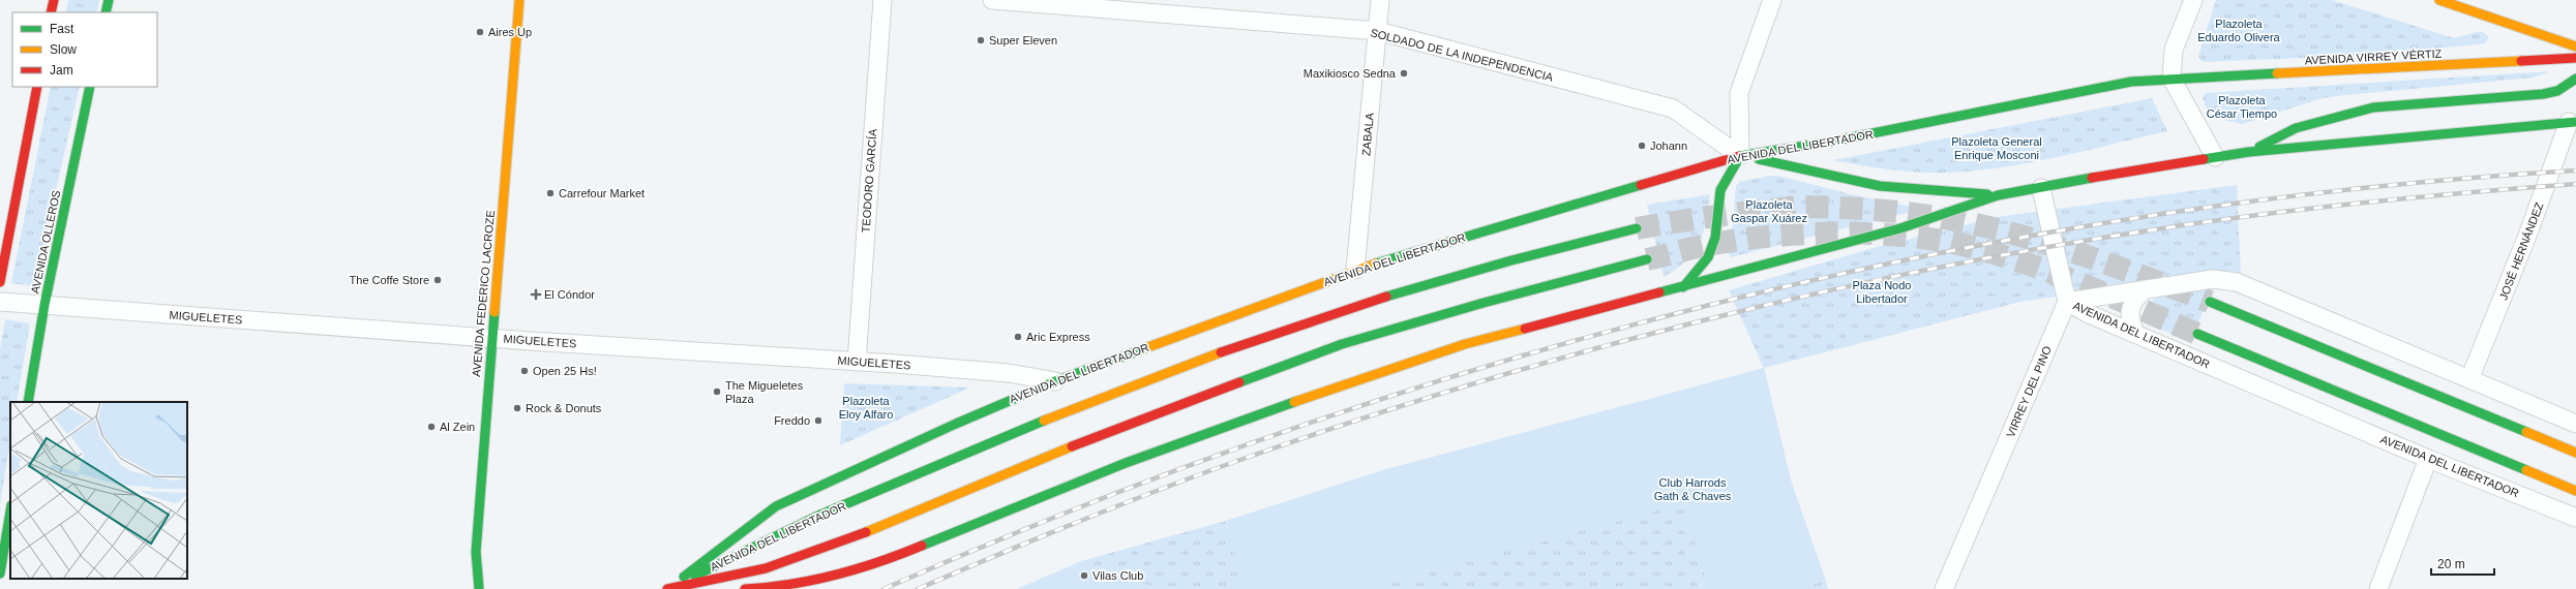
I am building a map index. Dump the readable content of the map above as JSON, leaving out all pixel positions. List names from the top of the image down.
{
  "streets": {
    "main road": [
      "AVENIDA VIRREY VÉRTIZ",
      "AVENIDA DEL LIBERTADOR",
      "AVENIDA OLLEROS",
      "AVENIDA FEDERICO LACROZE"
    ],
    "street": [
      "SOLDADO DE LA INDEPENDENCIA",
      "ZABALA",
      "TEODORO GARCÍA",
      "JOSÉ HERNÁNDEZ",
      "MIGUELETES",
      "VIRREY DEL PINO"
    ]
  },
  "crossings": [
    ["SOLDADO DE LA INDEPENDENCIA", "ZABALA"],
    ["SOLDADO DE LA INDEPENDENCIA", "AVENIDA DEL LIBERTADOR"],
    ["AVENIDA VIRREY VÉRTIZ", "AVENIDA DEL LIBERTADOR"],
    ["ZABALA", "AVENIDA DEL LIBERTADOR"],
    ["AVENIDA DEL LIBERTADOR", "JOSÉ HERNÁNDEZ"],
    ["AVENIDA DEL LIBERTADOR", "MIGUELETES"],
    ["AVENIDA DEL LIBERTADOR", "VIRREY DEL PINO"],
    ["TEODORO GARCÍA", "MIGUELETES"],
    ["AVENIDA OLLEROS", "MIGUELETES"],
    ["AVENIDA FEDERICO LACROZE", "MIGUELETES"]
  ],
  "parks": [
    "Plazoleta Eduardo Olivera",
    "Plazoleta César Tiempo",
    "Plazoleta General Enrique Mosconi",
    "Plazoleta Gaspar Xuárez",
    "Plaza Nodo Libertador",
    "Plazoleta Eloy Alfaro",
    "Club Harrods Gath & Chaves"
  ],
  "places": {
    "other": [
      "Aires Up",
      "Super Eleven",
      "Maxikiosco Sedna",
      "Johann",
      "Carrefour Market",
      "The Coffe Store",
      "Aric Express",
      "Open 25 Hs!",
      "The Migueletes Plaza",
      "Rock & Donuts",
      "Freddo",
      "Al Zein",
      "Vilas Club"
    ],
    "health": ["El Cóndor"]
  },
  "legend": ["Fast", "Slow", "Jam"],
  "scale_bar": "20 m"
}
